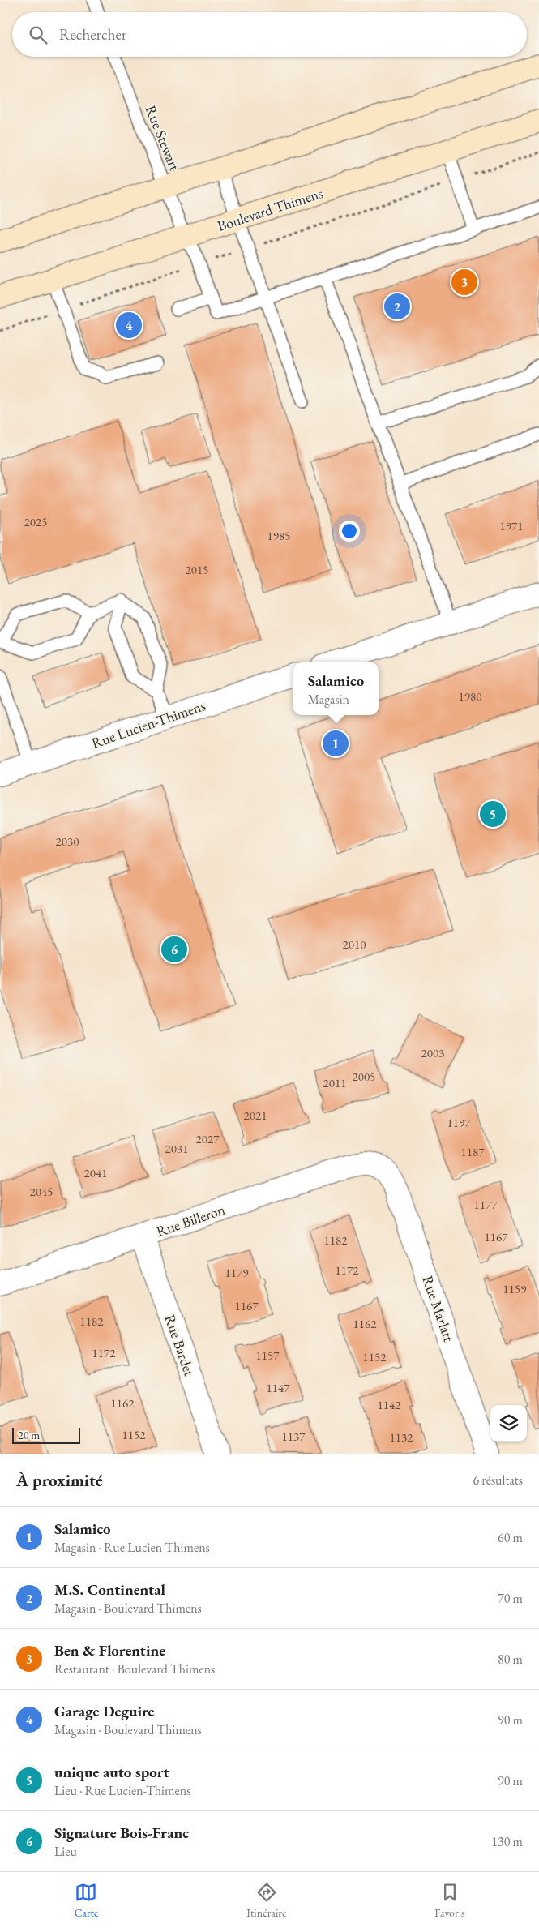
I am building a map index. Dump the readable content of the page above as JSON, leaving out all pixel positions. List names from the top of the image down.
{
  "streets": {
    "street": [
      "Boulevard Thimens",
      "Rue Lucien-Thimens",
      "Rue Billeron",
      "Rue Marlatt",
      "Rue Bardet"
    ],
    "lane": ["Rue Stewart"]
  },
  "crossings": [
    ["Rue Stewart", "Boulevard Thimens"],
    ["Rue Billeron", "Rue Marlatt"],
    ["Rue Billeron", "Rue Bardet"]
  ],
  "house_numbers": [
    "2025",
    "1971",
    "1985",
    "2015",
    "1980",
    "2030",
    "2010",
    "2003",
    "2005",
    "2011",
    "2021",
    "1197",
    "2027",
    "2031",
    "1187",
    "2041",
    "2045",
    "1177",
    "1167",
    "1182",
    "1172",
    "1179",
    "1159",
    "1167",
    "1182",
    "1162",
    "1172",
    "1157",
    "1152",
    "1147",
    "1162",
    "1142",
    "1152",
    "1137",
    "1132"
  ],
  "scale_bar": "20 m",
  "page": {
    "search": "Rechercher",
    "pins": [
      "3",
      "2",
      "4",
      "1",
      "5",
      "6"
    ],
    "popup": ["Salamico", "Magasin"],
    "scale": "20 m",
    "heading": ["À proximité", "6 résultats"],
    "list": [
      {
        "mark": "1",
        "name": "Salamico",
        "note": "Magasin · Rue Lucien-Thimens",
        "value": "60 m"
      },
      {
        "mark": "2",
        "name": "M.S. Continental",
        "note": "Magasin · Boulevard Thimens",
        "value": "70 m"
      },
      {
        "mark": "3",
        "name": "Ben & Florentine",
        "note": "Restaurant · Boulevard Thimens",
        "value": "80 m"
      },
      {
        "mark": "4",
        "name": "Garage Deguire",
        "note": "Magasin · Boulevard Thimens",
        "value": "90 m"
      },
      {
        "mark": "5",
        "name": "unique auto sport",
        "note": "Lieu · Rue Lucien-Thimens",
        "value": "90 m"
      },
      {
        "mark": "6",
        "name": "Signature Bois-Franc",
        "note": "Lieu",
        "value": "130 m"
      }
    ],
    "nav": ["Carte", "Itinéraire", "Favoris"]
  }
}
